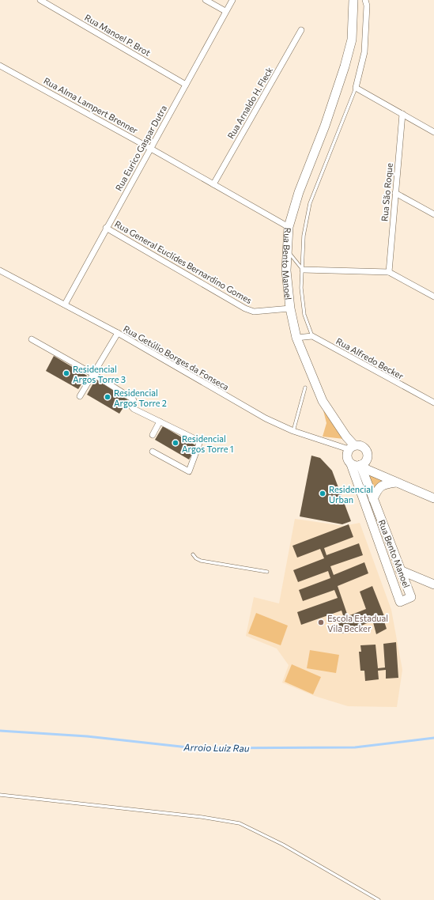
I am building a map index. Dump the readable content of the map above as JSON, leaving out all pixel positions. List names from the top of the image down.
{
  "streets": {
    "main road": ["Rua Bento Manoel"],
    "street": [
      "Rua Manoel P. Brot",
      "Rua Arnaldo H. Fleck",
      "Rua Alma Lampert Brenner",
      "Rua Eurico Gaspar Dutra",
      "Rua São Roque",
      "Rua General Euclídes Bernardino Gomes",
      "Rua Getúlio Borges da Fonseca",
      "Rua Alfredo Becker"
    ]
  },
  "crossings": [
    ["Rua Manoel P. Brot", "Rua Eurico Gaspar Dutra"],
    ["Rua Arnaldo H. Fleck", "Rua Alma Lampert Brenner"],
    ["Rua Alma Lampert Brenner", "Rua Eurico Gaspar Dutra"],
    ["Rua Alma Lampert Brenner", "Rua Bento Manoel"],
    ["Rua Eurico Gaspar Dutra", "Rua General Euclídes Bernardino Gomes"],
    ["Rua Eurico Gaspar Dutra", "Rua Getúlio Borges da Fonseca"],
    ["Rua General Euclídes Bernardino Gomes", "Rua Bento Manoel"],
    ["Rua Bento Manoel", "Rua Getúlio Borges da Fonseca"]
  ],
  "water": ["Arroio Luiz Rau"],
  "places": [
    "Residencial Argos Torre 3",
    "Residencial Argos Torre 2",
    "Residencial Argos Torre 1",
    "Residencial Urban",
    "Escola Estadual Vila Becker"
  ]
}
